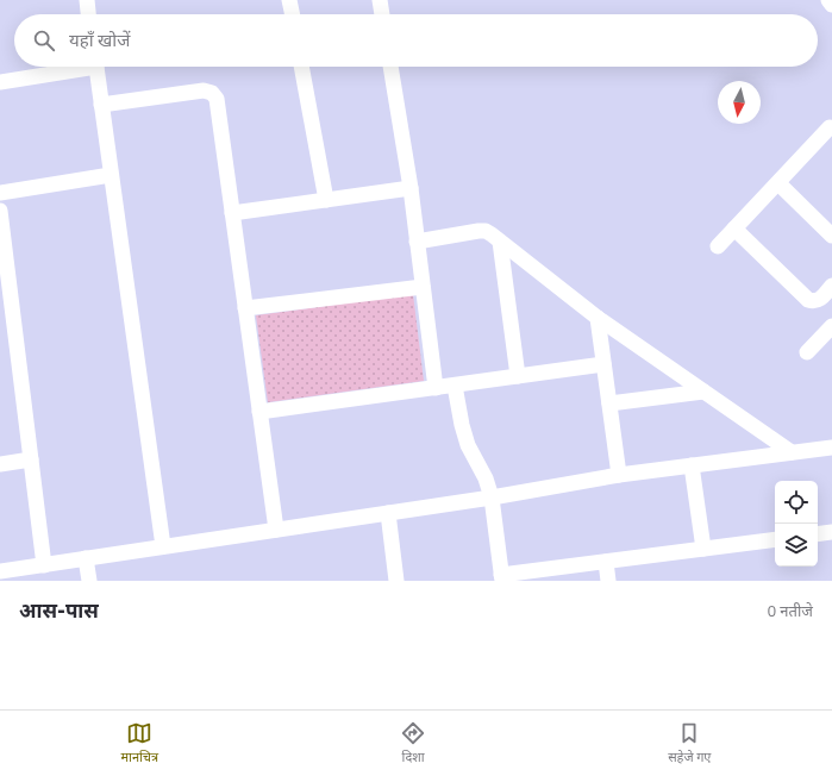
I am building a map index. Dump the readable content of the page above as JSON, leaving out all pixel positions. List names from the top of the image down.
{
  "north": "bottom",
  "page": {
    "search": "यहाँ खोजें",
    "heading": ["आस-पास", "0 नतीजे"],
    "nav": ["मानचित्र", "दिशा", "सहेजे गए"]
  }
}
